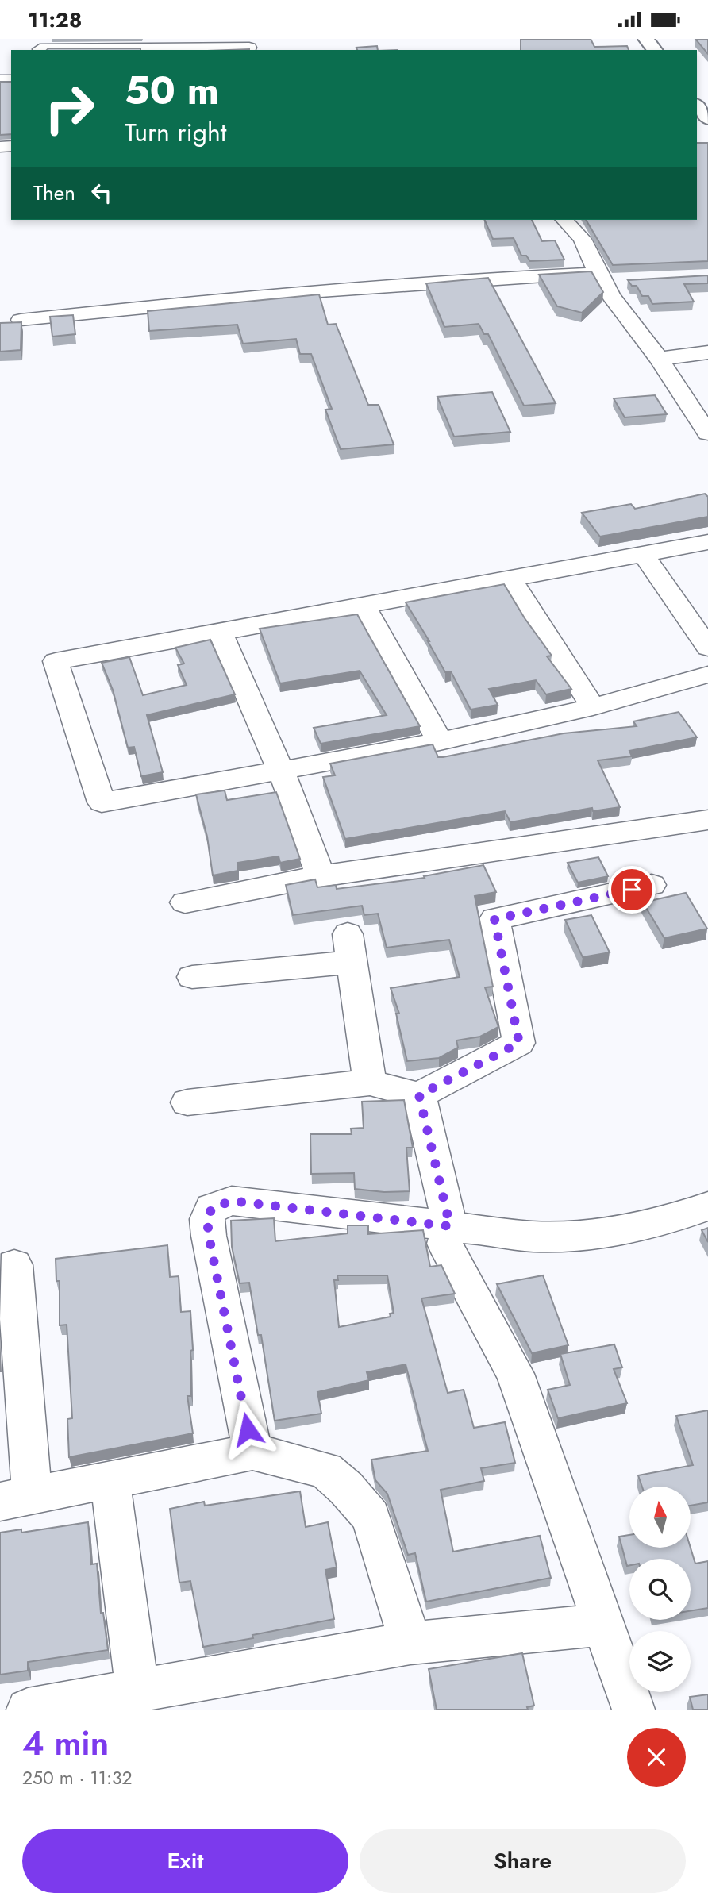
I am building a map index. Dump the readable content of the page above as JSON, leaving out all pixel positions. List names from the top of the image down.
{
  "north": "top",
  "page": {
    "status": "11:28",
    "turn": ["50 m", "Turn right"],
    "then": "Then",
    "heading": ["4 min", "250 m · 11:32"],
    "buttons": ["Exit", "Share"]
  }
}
